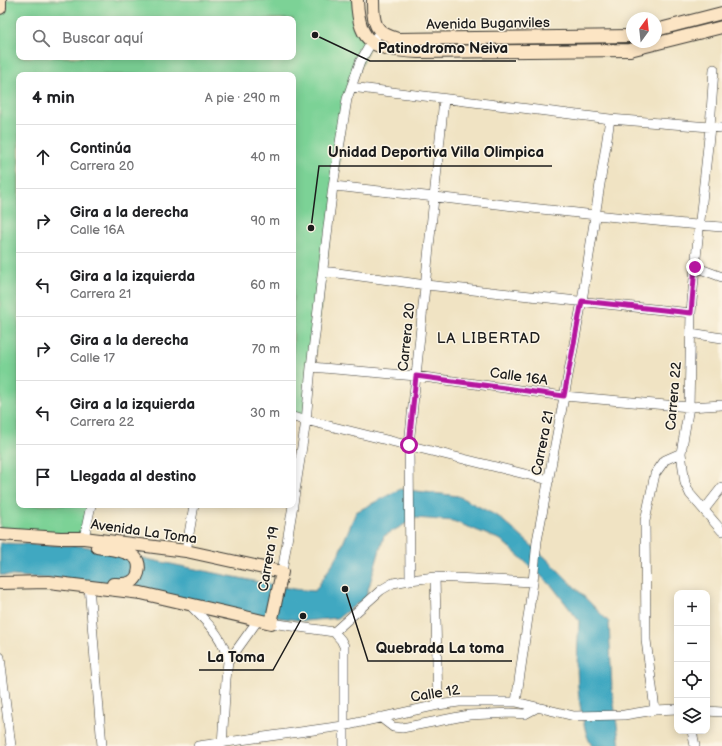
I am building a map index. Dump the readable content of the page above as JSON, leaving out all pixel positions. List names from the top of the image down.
{
  "streets": {
    "main road": ["Avenida Buganviles", "Avenida La Toma", "Carrera 19"],
    "street": [
      "Carrera 20",
      "Calle 16A",
      "Carrera 22",
      "Carrera 21",
      "Calle 12"
    ]
  },
  "crossings": [
    ["Avenida Buganviles", "Carrera 19"],
    ["Carrera 20", "Calle 16A"],
    ["Calle 16A", "Carrera 22"],
    ["Calle 16A", "Carrera 21"],
    ["Calle 16A", "Carrera 19"],
    ["Carrera 21", "Calle 12"],
    ["Avenida La Toma", "Carrera 19"]
  ],
  "districts": ["LA LIBERTAD"],
  "places": [
    "Patinodromo Neiva",
    "Unidad Deportiva Villa Olimpica",
    "Quebrada La toma",
    "La Toma"
  ],
  "north": "top",
  "page": {
    "search": "Buscar aquí",
    "heading": ["4 min", "A pie · 290 m"],
    "list": [
      ["Continúa", "Carrera 20", "40 m"],
      ["Gira a la derecha", "Calle 16A", "90 m"],
      ["Gira a la izquierda", "Carrera 21", "60 m"],
      ["Gira a la derecha", "Calle 17", "70 m"],
      ["Gira a la izquierda", "Carrera 22", "30 m"],
      "Llegada al destino"
    ],
    "map_buttons": ["+", "−"]
  }
}
